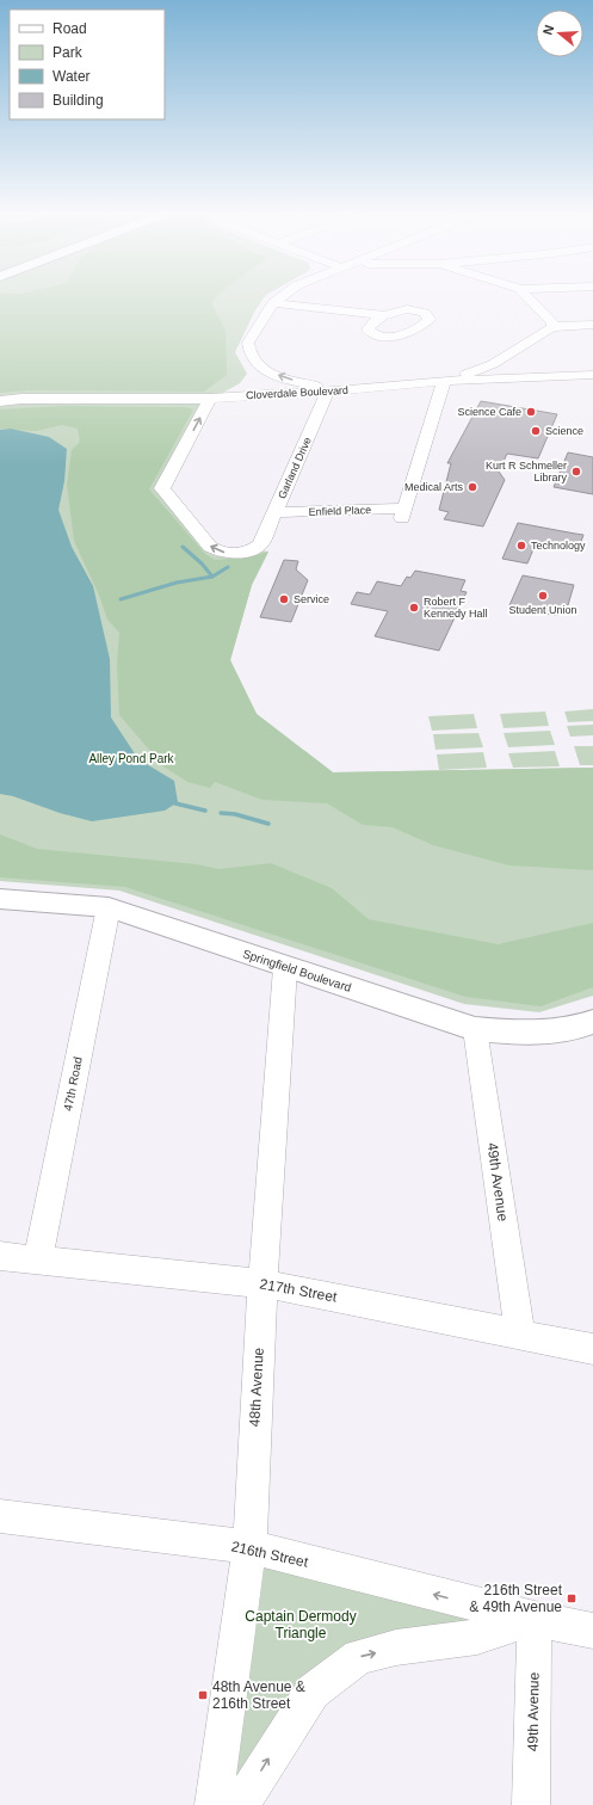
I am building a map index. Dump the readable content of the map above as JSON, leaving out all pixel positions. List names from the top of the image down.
{
  "streets": {
    "main road": ["Springfield Boulevard"],
    "street": [
      "Cloverdale Boulevard",
      "Garland Drive",
      "Enfield Place",
      "47th Road",
      "49th Avenue",
      "217th Street",
      "48th Avenue",
      "216th Street"
    ]
  },
  "crossings": [
    ["Cloverdale Boulevard", "Garland Drive"],
    ["Cloverdale Boulevard", "Enfield Place"],
    ["Garland Drive", "Enfield Place"],
    ["Springfield Boulevard", "47th Road"],
    ["Springfield Boulevard", "49th Avenue"],
    ["Springfield Boulevard", "48th Avenue"],
    ["47th Road", "217th Street"],
    ["49th Avenue", "217th Street"],
    ["49th Avenue", "216th Street"],
    ["217th Street", "48th Avenue"],
    ["48th Avenue", "216th Street"]
  ],
  "parks": ["Alley Pond Park", "Captain Dermody Triangle"],
  "places": {
    "other": [
      "Science Cafe",
      "Science",
      "Kurt R Schmeller Library",
      "Medical Arts",
      "Technology",
      "Student Union",
      "Service",
      "Robert F Kennedy Hall"
    ],
    "transit": ["216th Street & 49th Avenue", "48th Avenue & 216th Street"]
  },
  "legend": [
    "Road",
    "Park",
    "Water",
    "Building"
  ],
  "north": "left"
}
